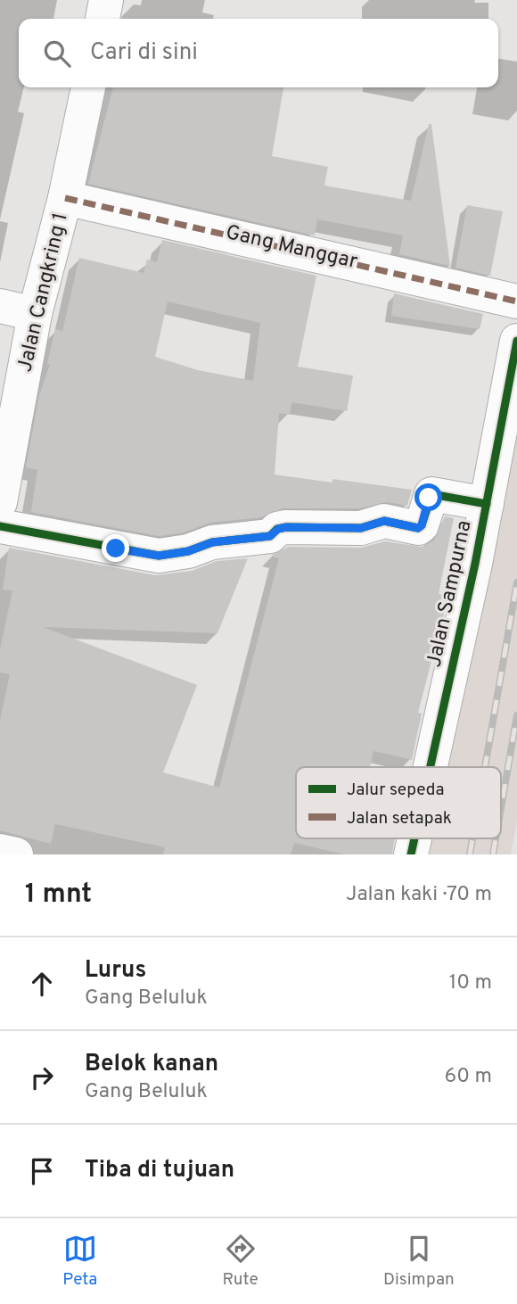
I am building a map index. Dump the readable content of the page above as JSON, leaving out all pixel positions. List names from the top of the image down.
{
  "streets": {
    "street": ["Gang Manggar", "Jalan Cangkring 1", "Jalan Sampurna"]
  },
  "crossings": [
    ["Gang Manggar", "Jalan Cangkring 1"]
  ],
  "legend": ["Jalur sepeda", "Jalan setapak"],
  "page": {
    "search": "Cari di sini",
    "heading": ["1 mnt", "Jalan kaki · 70 m"],
    "list": [
      ["Lurus", "Gang Beluluk", "10 m"],
      ["Belok kanan", "Gang Beluluk", "60 m"],
      "Tiba di tujuan"
    ],
    "nav": ["Peta", "Rute", "Disimpan"]
  }
}
